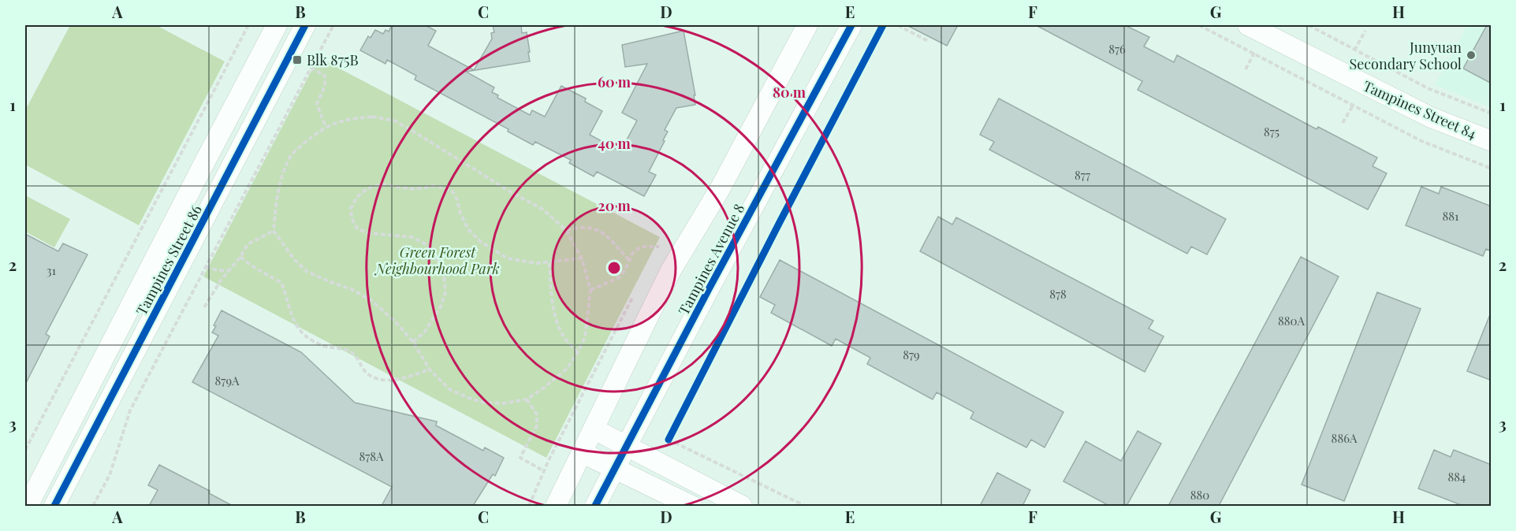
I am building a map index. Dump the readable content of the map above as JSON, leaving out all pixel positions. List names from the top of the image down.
{
  "streets": {
    "street": ["Tampines Street 84", "Tampines Avenue 8", "Tampines Street 86"]
  },
  "parks": ["Green Forest Neighbourhood Park"],
  "places": {
    "other": ["Junyuan Secondary School"],
    "transit": ["Blk 875B"]
  },
  "house_numbers": [
    "876",
    "875",
    "877",
    "881",
    "31",
    "878",
    "880A",
    "879",
    "879A",
    "886A",
    "878A",
    "884",
    "880"
  ],
  "grid": {
    "columns": [
      "A",
      "B",
      "C",
      "D",
      "E",
      "F",
      "G",
      "H"
    ],
    "rows": ["1", "2", "3"]
  },
  "rings": [
    "60 m",
    "80 m",
    "40 m",
    "20 m"
  ]
}
